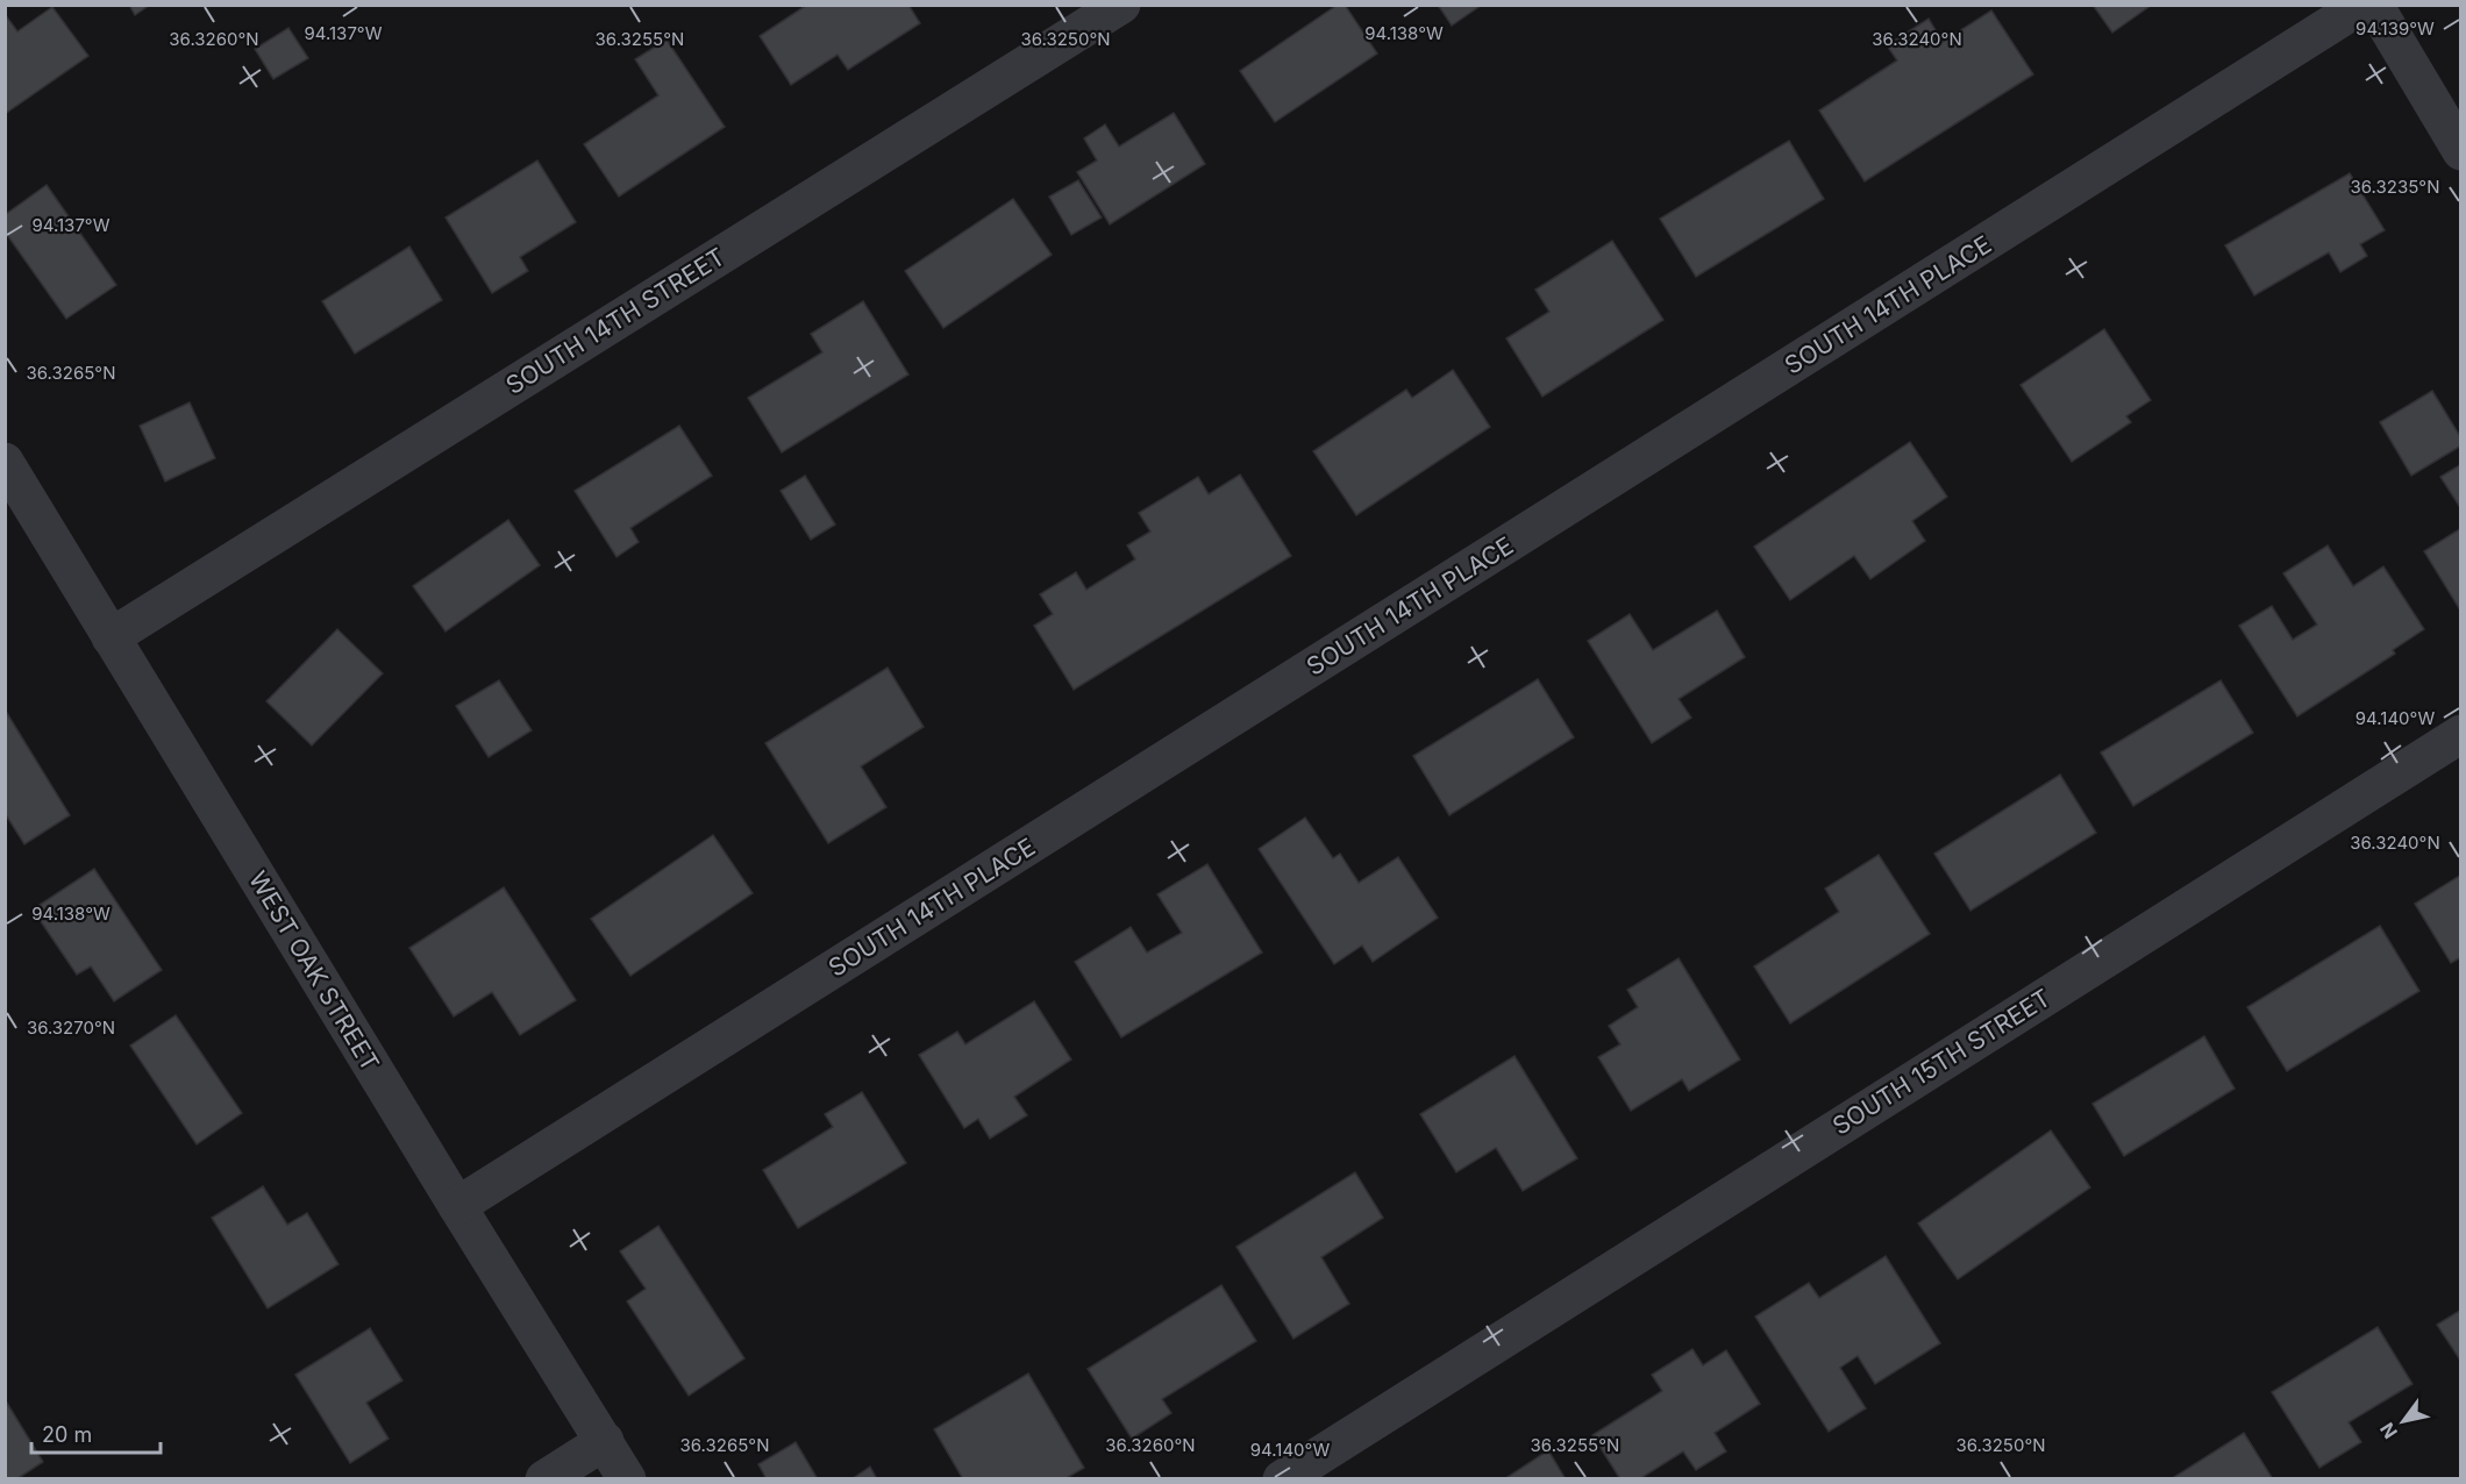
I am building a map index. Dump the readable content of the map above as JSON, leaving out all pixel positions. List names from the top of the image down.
{
  "streets": {
    "street": [
      "SOUTH 14TH PLACE",
      "SOUTH 14TH STREET",
      "WEST OAK STREET",
      "SOUTH 15TH STREET"
    ]
  },
  "crossings": [
    ["SOUTH 14TH PLACE", "WEST OAK STREET"],
    ["SOUTH 14TH STREET", "WEST OAK STREET"]
  ],
  "scale_bar": "20 m",
  "north": "bottom left",
  "coordinates": [
    "94.139°W",
    "94.137°W",
    "94.138°W",
    "36.3260°N",
    "36.3255°N",
    "36.3250°N",
    "36.3240°N",
    "36.3235°N",
    "36.3265°N",
    "94.140°W",
    "36.3270°N"
  ]
}
